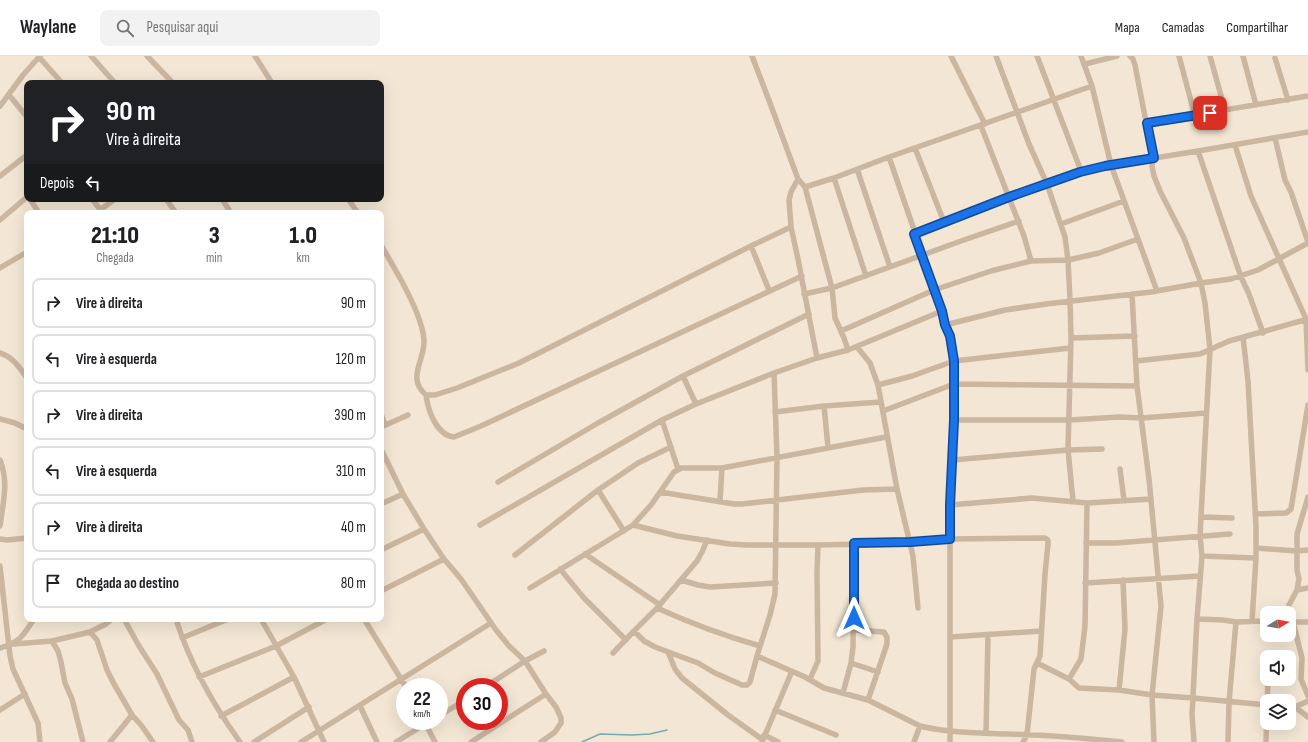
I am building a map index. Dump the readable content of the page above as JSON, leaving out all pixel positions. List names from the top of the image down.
{
  "north": "right",
  "page": {
    "header": "Waylane",
    "search": "Pesquisar aqui",
    "nav": ["Mapa", "Camadas", "Compartilhar"],
    "turn": ["90 m", "Vire à direita"],
    "then": "Depois",
    "eta": [
      "21:10",
      "Chegada",
      "3",
      "min",
      "1.0",
      "km"
    ],
    "list": [
      {
        "name": "Vire à direita",
        "value": "90 m"
      },
      {
        "name": "Vire à esquerda",
        "value": "120 m"
      },
      {
        "name": "Vire à direita",
        "value": "390 m"
      },
      {
        "name": "Vire à esquerda",
        "value": "310 m"
      },
      {
        "name": "Vire à direita",
        "value": "40 m"
      },
      {
        "name": "Chegada ao destino",
        "value": "80 m"
      }
    ],
    "speed": "22 km/h",
    "limit": "30"
  }
}
